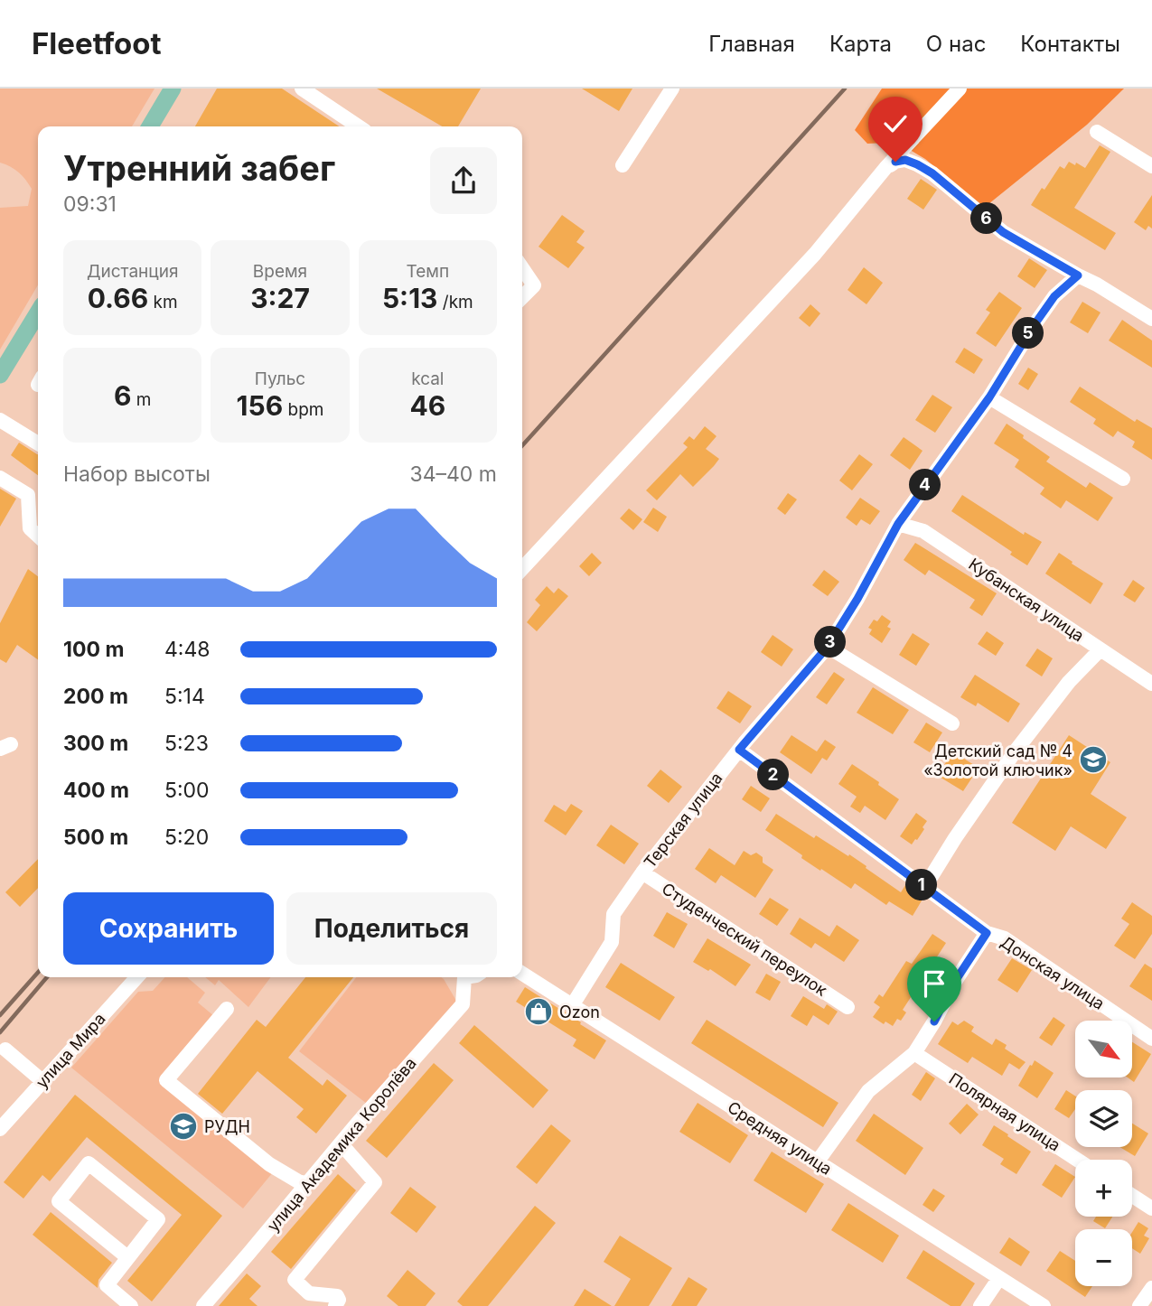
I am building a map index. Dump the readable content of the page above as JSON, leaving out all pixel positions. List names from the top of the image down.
{
  "streets": {
    "street": [
      "Кубанская улица",
      "Терская улица",
      "Студенческий переулок",
      "Донская улица",
      "улица Мира",
      "Полярная улица",
      "Средняя улица",
      "улица Академика Королёва"
    ]
  },
  "crossings": [
    ["Кубанская улица", "Терская улица"],
    ["Терская улица", "Студенческий переулок"],
    ["Терская улица", "Донская улица"],
    ["Терская улица", "Средняя улица"]
  ],
  "places": {
    "school or university": ["Детский сад № 4 «Золотой ключик»", "РУДН"],
    "shop": ["Ozon"]
  },
  "north": "bottom right",
  "page": {
    "header": "Fleetfoot",
    "nav": [
      "Главная",
      "Карта",
      "О нас",
      "Контакты"
    ],
    "heading": ["Утренний забег", "09:31"],
    "pins": [
      "6",
      "5",
      "4",
      "3",
      "2",
      "1"
    ],
    "stats": [
      ["Дистанция", "0.66 km"],
      ["Время", "3:27"],
      ["Темп", "5:13 /km"],
      ["6 m"],
      ["Пульс", "156 bpm"],
      ["kcal", "46"]
    ],
    "chart": ["Набор высоты", "34–40 m"],
    "list": [
      {
        "name": "100 m",
        "note": "4:48"
      },
      {
        "name": "200 m",
        "note": "5:14"
      },
      {
        "name": "300 m",
        "note": "5:23"
      },
      {
        "name": "400 m",
        "note": "5:00"
      },
      {
        "name": "500 m",
        "note": "5:20"
      }
    ],
    "buttons": ["Сохранить", "Поделиться"],
    "map_buttons": ["+", "−"]
  }
}
